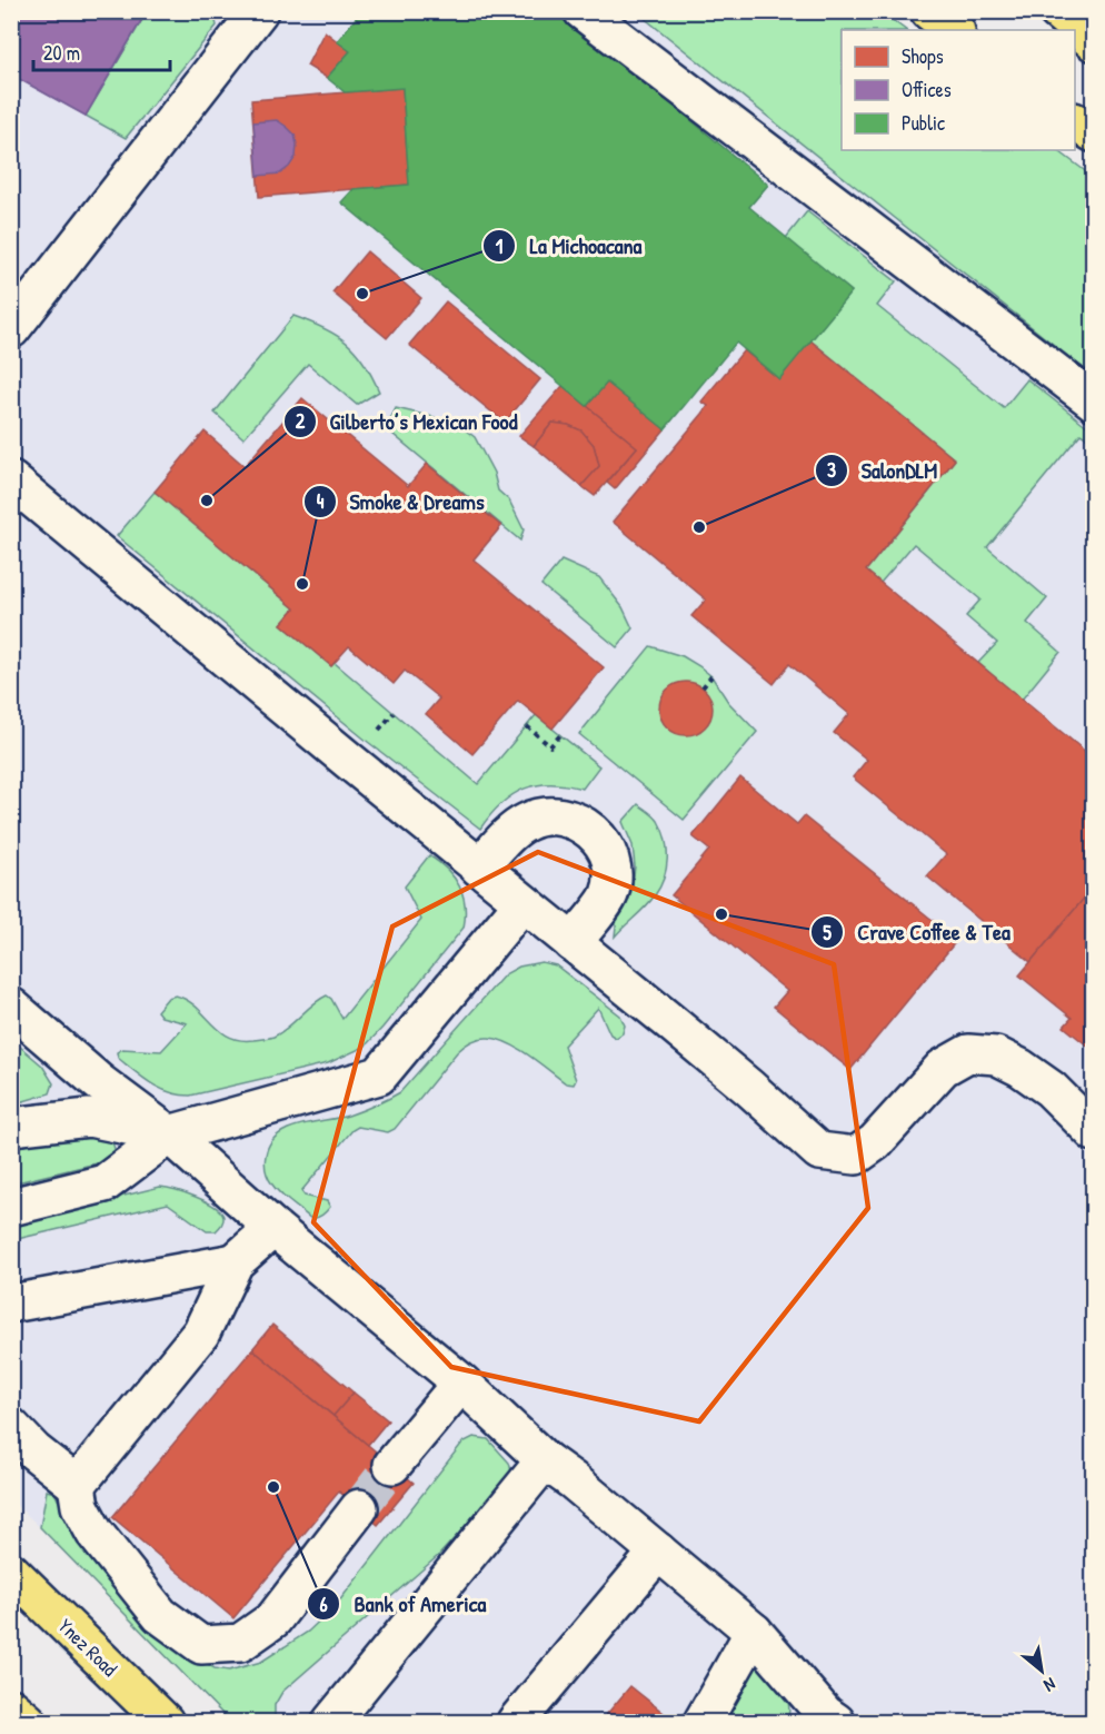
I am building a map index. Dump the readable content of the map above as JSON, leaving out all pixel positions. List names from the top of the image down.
{
  "streets": {
    "main road": ["Ynez Road"]
  },
  "places": [
    "La Michoacana",
    "Gilberto’s Mexican Food",
    "SalonDLM",
    "Smoke & Dreams",
    "Crave Coffee & Tea",
    "Bank of America"
  ],
  "legend": ["Shops", "Offices", "Public"],
  "scale_bar": "20 m",
  "north": "bottom right"
}
